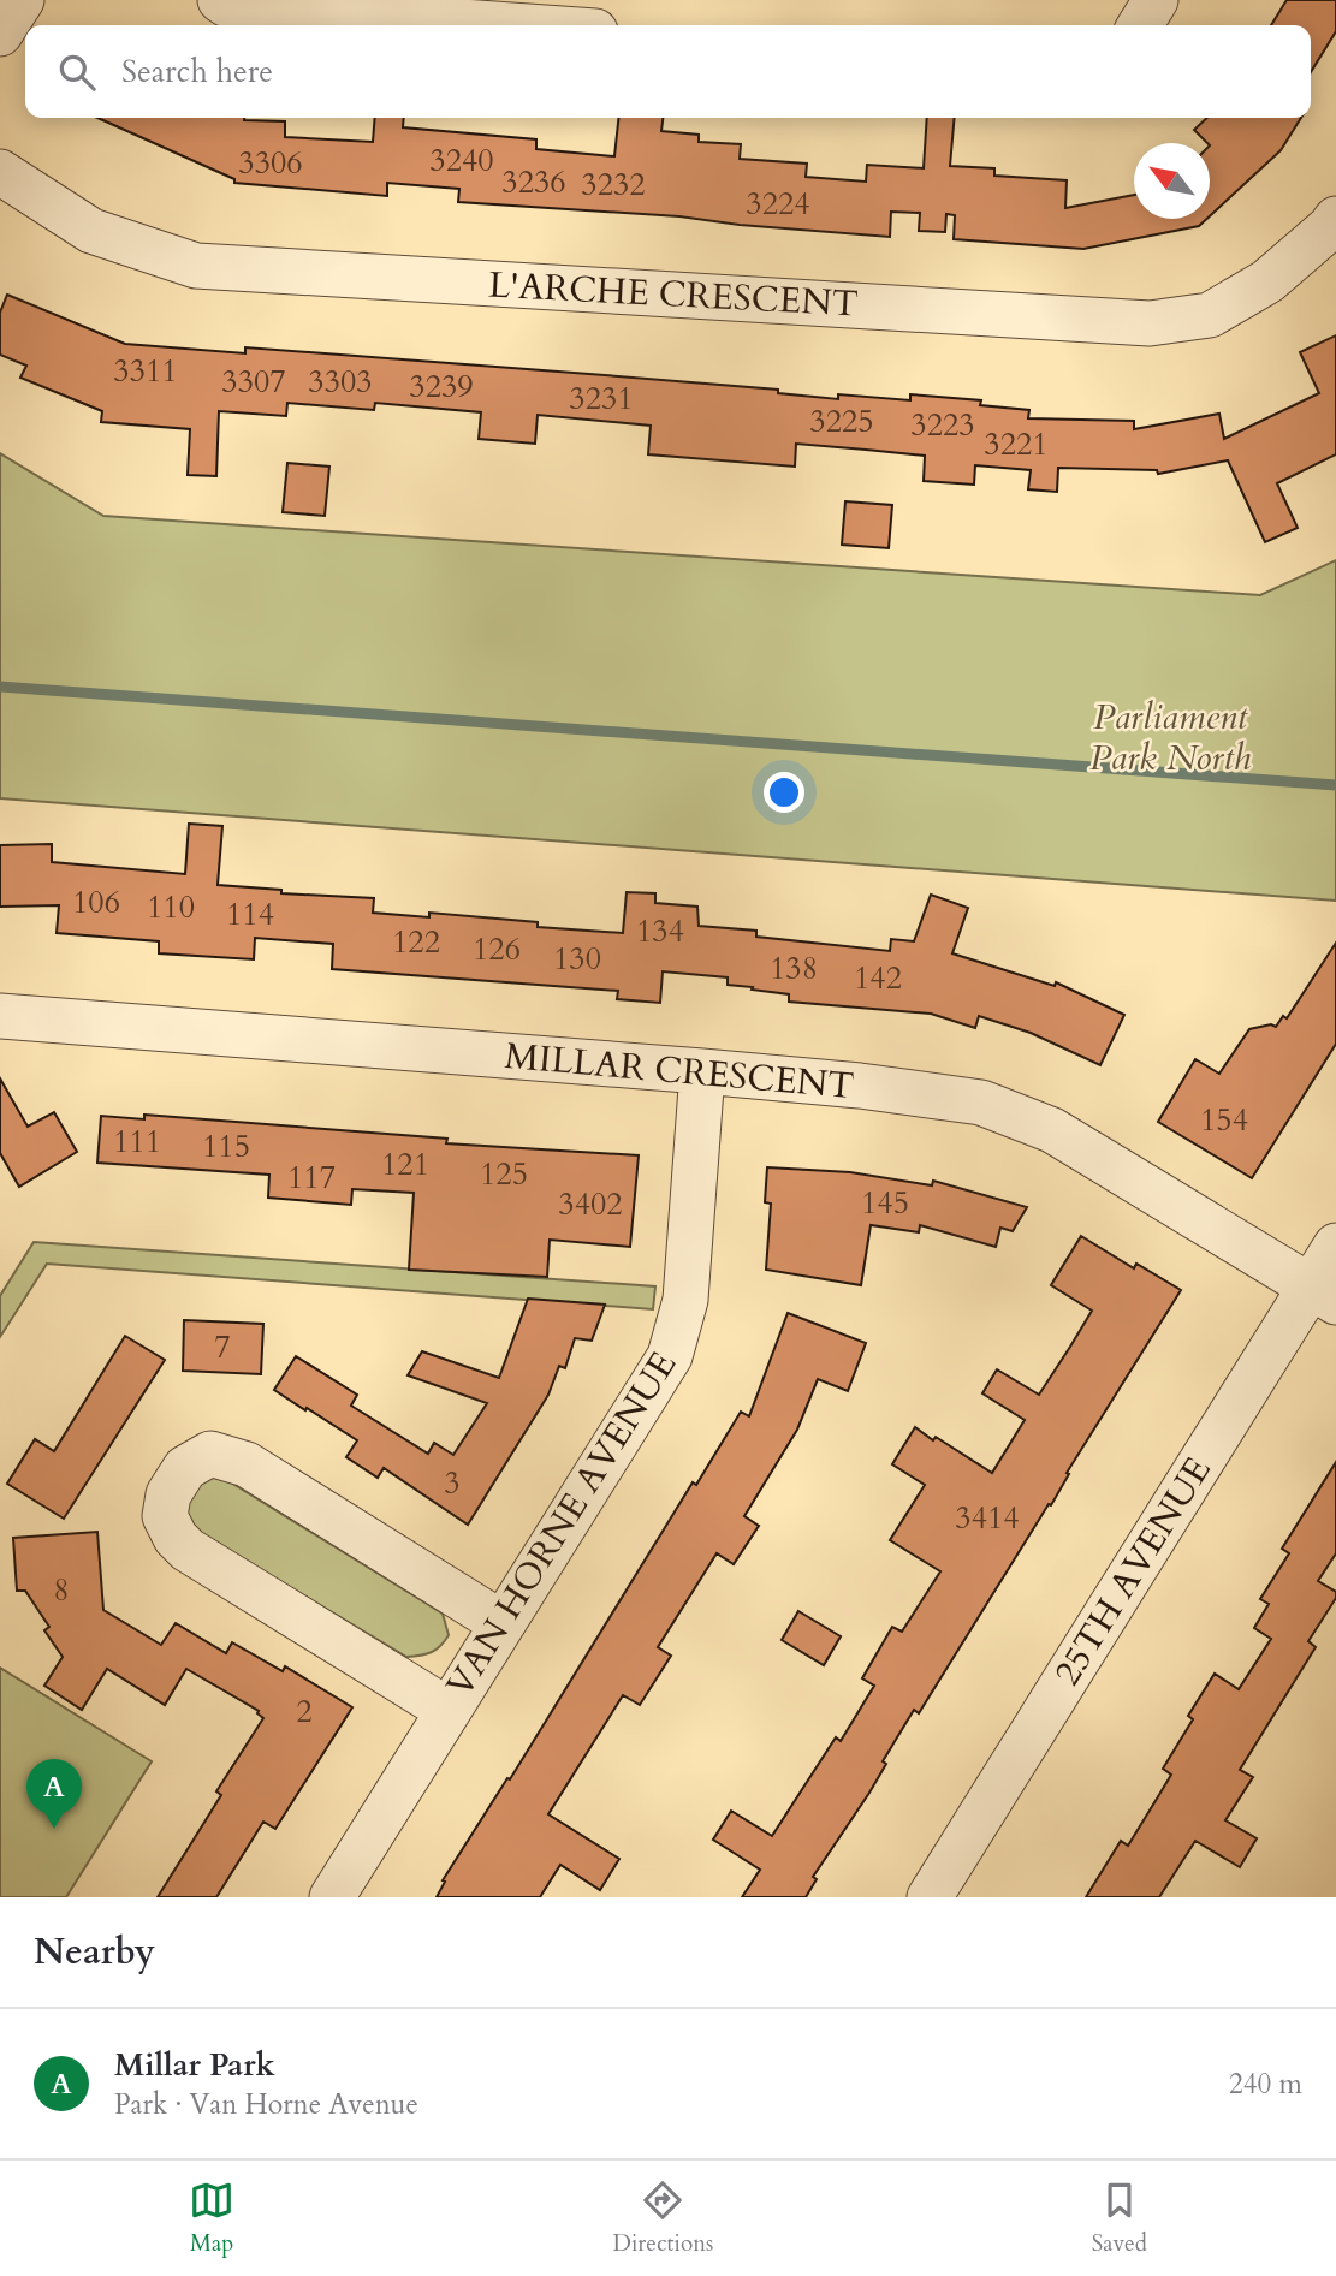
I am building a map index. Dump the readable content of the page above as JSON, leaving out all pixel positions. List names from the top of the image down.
{
  "streets": {
    "street": [
      "L'ARCHE CRESCENT",
      "MILLAR CRESCENT",
      "VAN HORNE AVENUE",
      "25TH AVENUE"
    ]
  },
  "crossings": [
    ["MILLAR CRESCENT", "VAN HORNE AVENUE"],
    ["MILLAR CRESCENT", "25TH AVENUE"]
  ],
  "parks": ["Parliament Park North"],
  "house_numbers": [
    "3240",
    "3306",
    "3236",
    "3232",
    "3224",
    "3311",
    "3307",
    "3303",
    "3239",
    "3231",
    "3225",
    "3223",
    "3221",
    "106",
    "110",
    "114",
    "134",
    "122",
    "126",
    "130",
    "138",
    "142",
    "154",
    "111",
    "115",
    "121",
    "125",
    "117",
    "145",
    "3402",
    "7",
    "3",
    "3414",
    "8",
    "2"
  ],
  "north": "top left",
  "page": {
    "search": "Search here",
    "pins": "A",
    "heading": "Nearby",
    "list": [
      {
        "mark": "A",
        "name": "Millar Park",
        "note": "Park · Van Horne Avenue",
        "value": "240 m"
      }
    ],
    "nav": ["Map", "Directions", "Saved"]
  }
}
